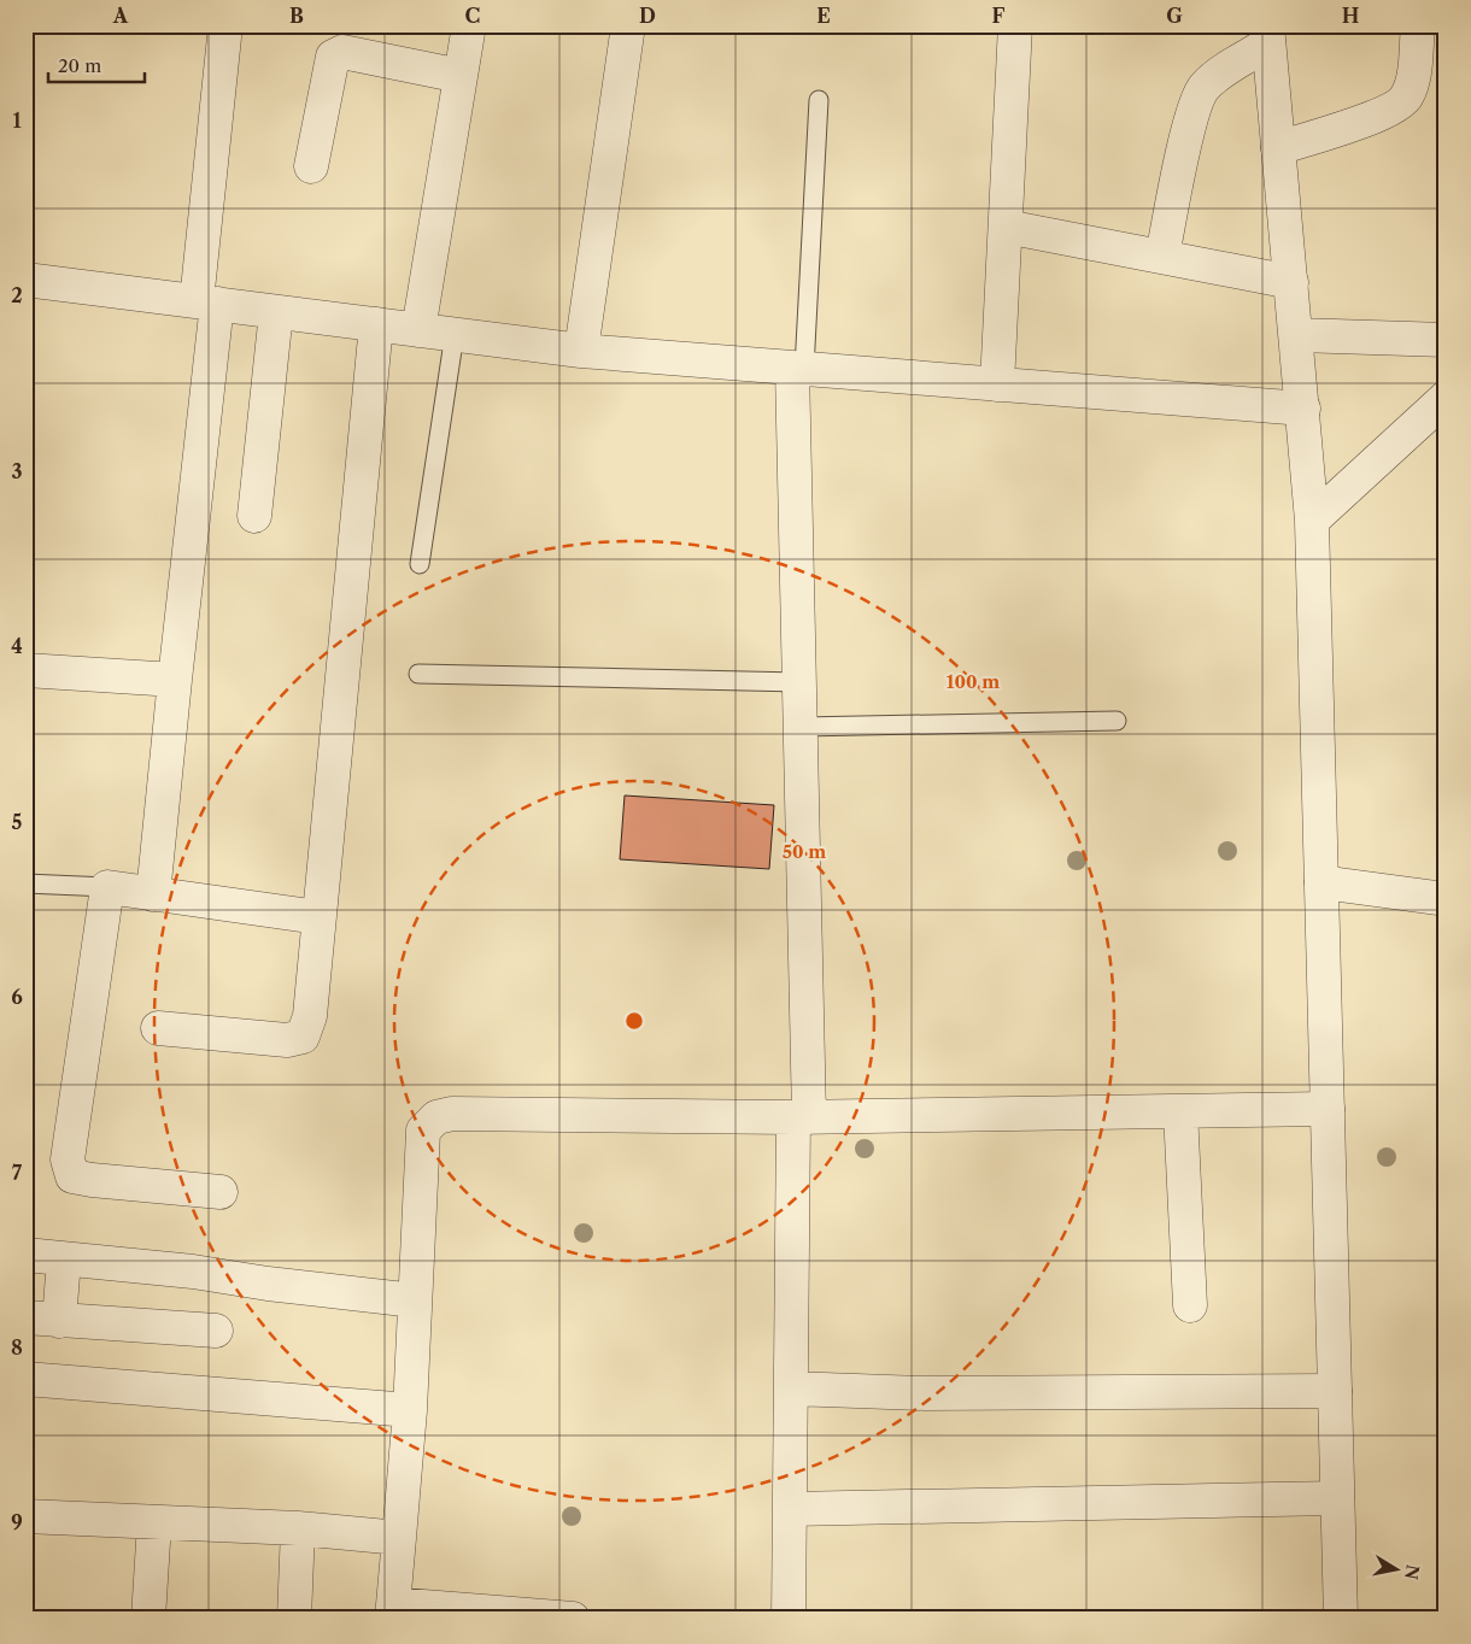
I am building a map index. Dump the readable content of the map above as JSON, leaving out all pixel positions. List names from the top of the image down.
{
  "scale_bar": "20 m",
  "north": "right",
  "grid": {
    "columns": [
      "A",
      "B",
      "C",
      "D",
      "E",
      "F",
      "G",
      "H"
    ],
    "rows": [
      "1",
      "2",
      "3",
      "4",
      "5",
      "6",
      "7",
      "8",
      "9"
    ]
  },
  "rings": ["100 m", "50 m"]
}
